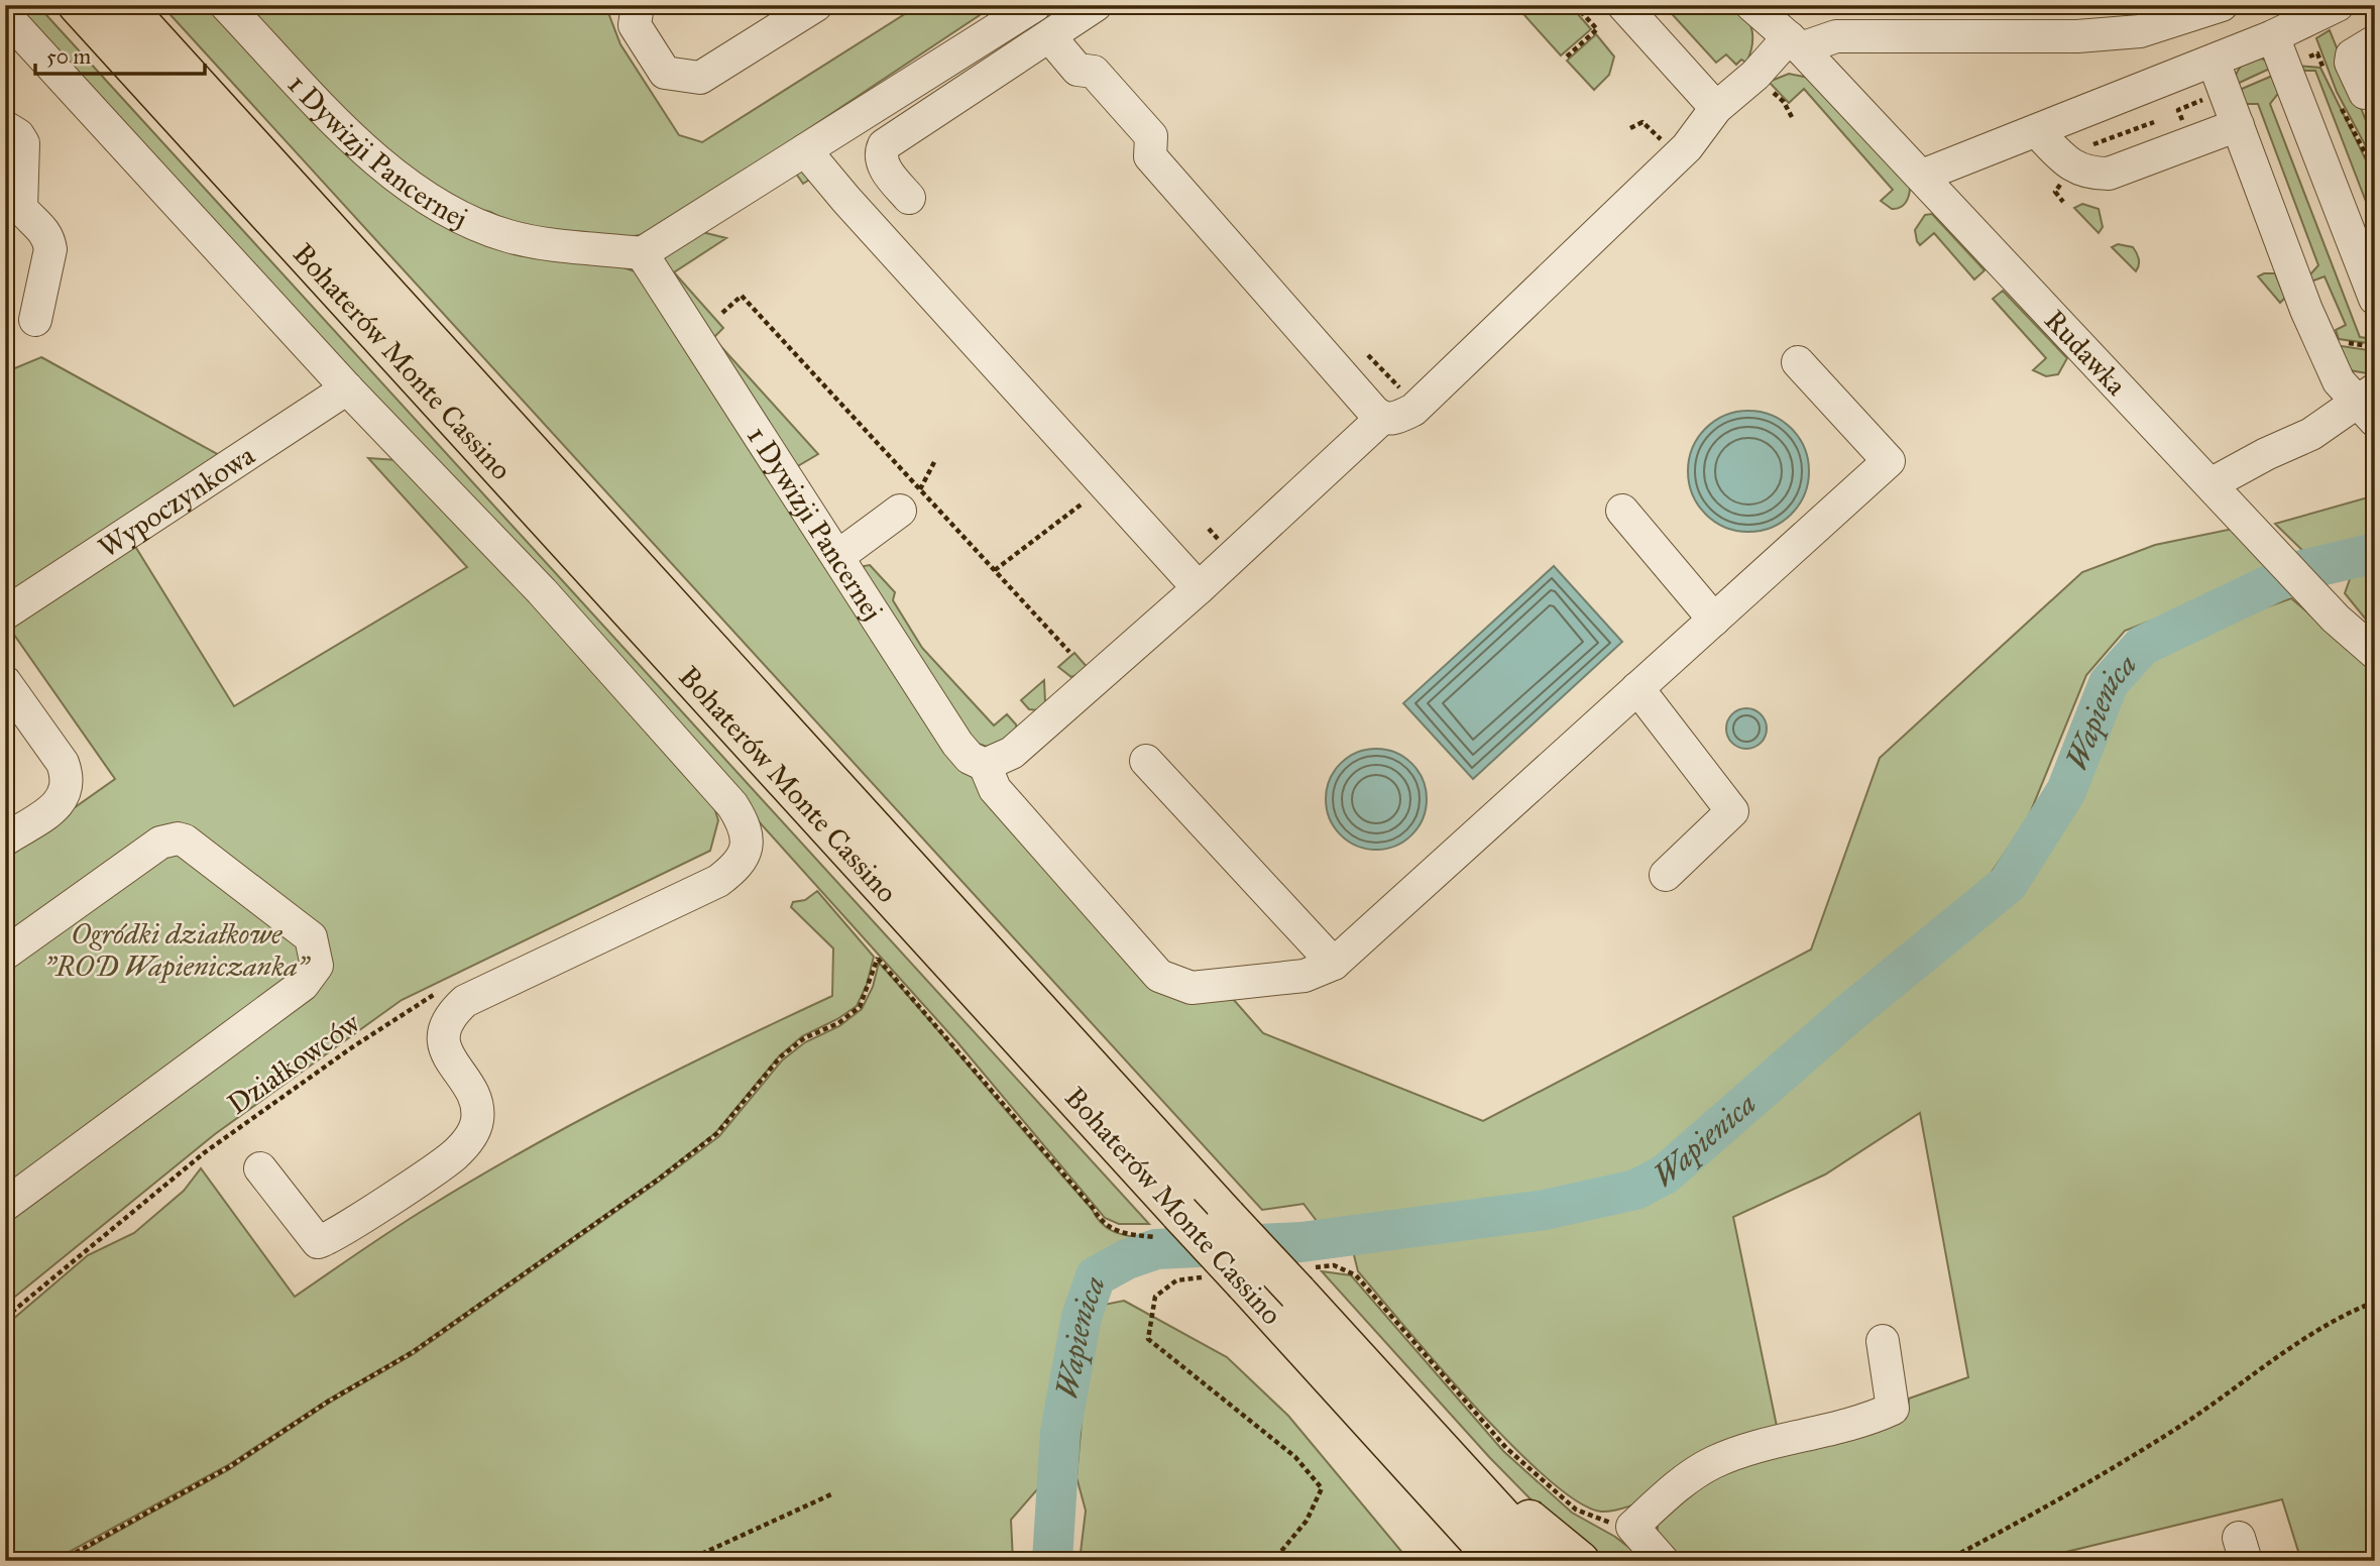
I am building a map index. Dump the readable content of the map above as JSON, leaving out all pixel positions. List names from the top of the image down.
{
  "streets": {
    "highway": ["Bohaterów Monte Cassino"],
    "street": ["1 Dywizji Pancernej", "Rudawka", "Wypoczynkowa"],
    "path": ["Działkowców"]
  },
  "water": ["Wapienica"],
  "parks": ["Ogródki działkowe \"ROD Wapieniczanka\""],
  "scale_bar": "50 m"
}
